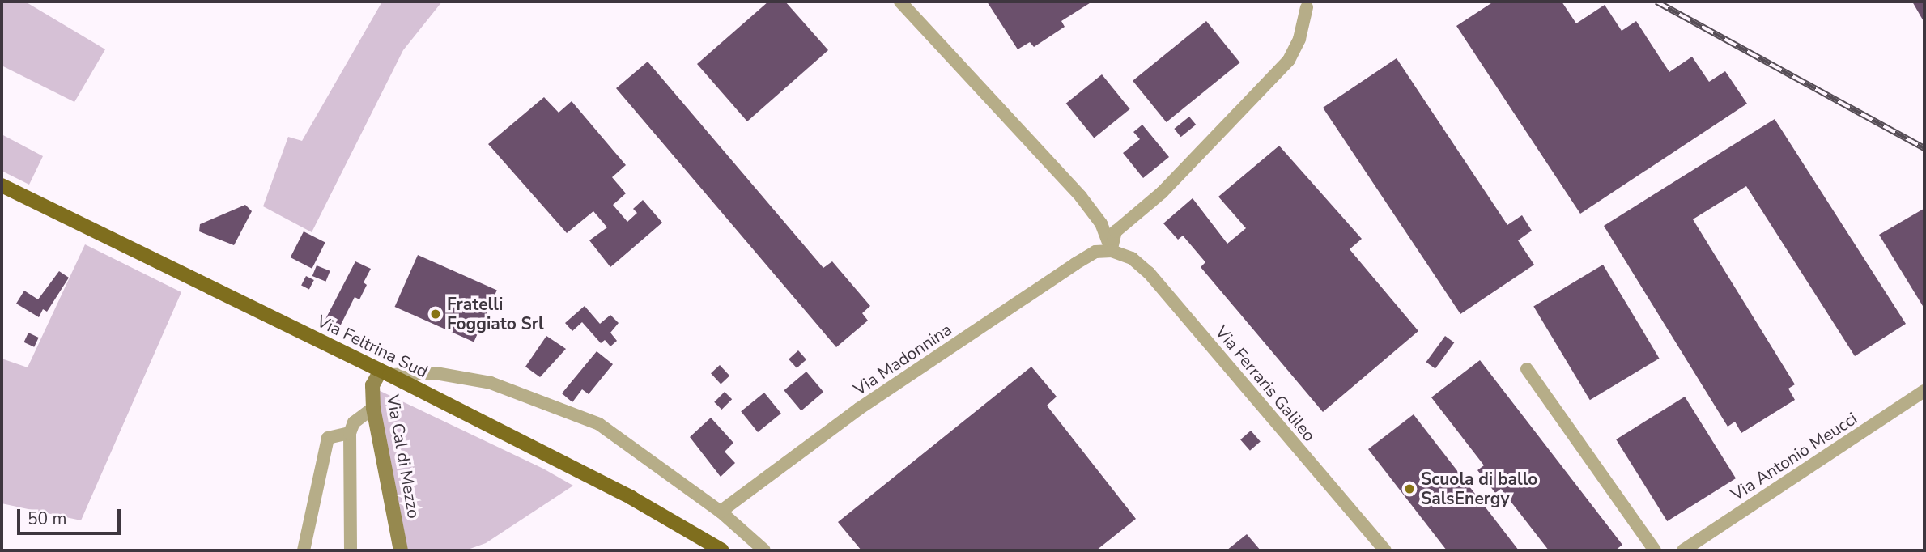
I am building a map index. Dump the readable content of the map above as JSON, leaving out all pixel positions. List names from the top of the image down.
{
  "streets": {
    "main road": ["Via Feltrina Sud"],
    "street": [
      "Via Madonnina",
      "Via Ferraris Galileo",
      "Via Cal di Mezzo",
      "Via Antonio Meucci"
    ]
  },
  "crossings": [
    ["Via Feltrina Sud", "Via Cal di Mezzo"],
    ["Via Madonnina", "Via Ferraris Galileo"]
  ],
  "places": ["Fratelli Foggiato Srl", "Scuola di ballo SalsEnergy"],
  "scale_bar": "50 m"
}
